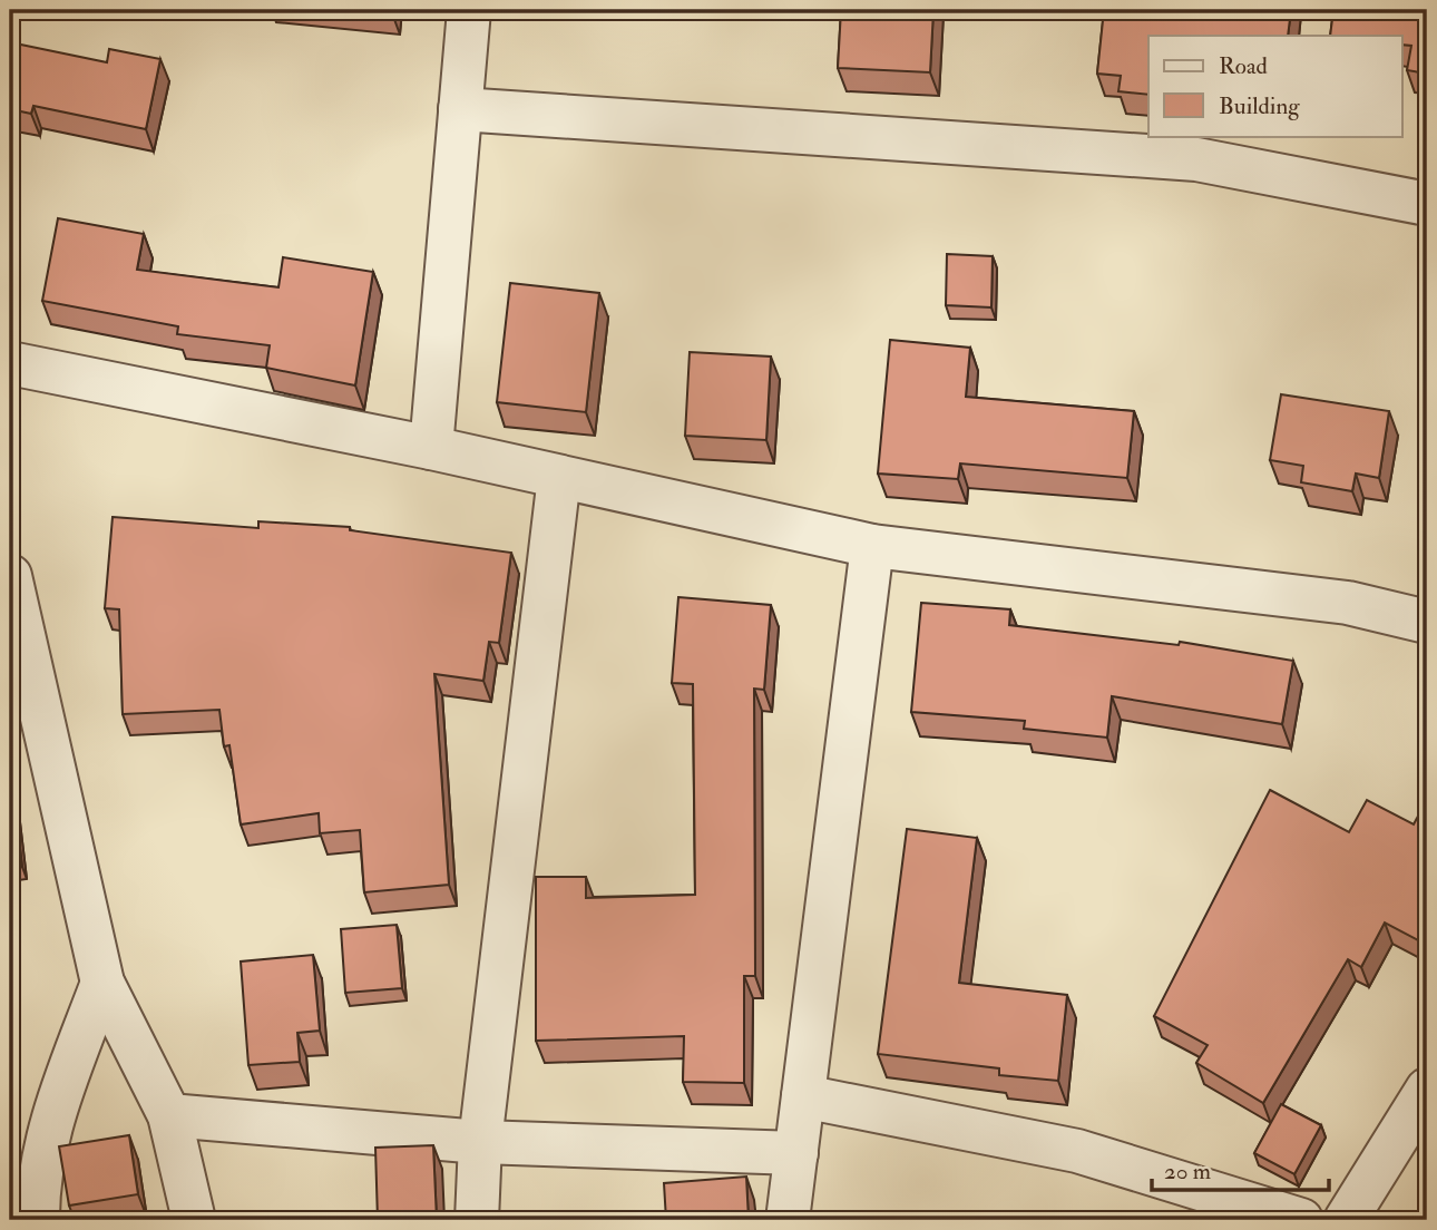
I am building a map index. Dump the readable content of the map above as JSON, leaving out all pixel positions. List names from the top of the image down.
{
  "legend": ["Road", "Building"],
  "scale_bar": "20 m"
}
